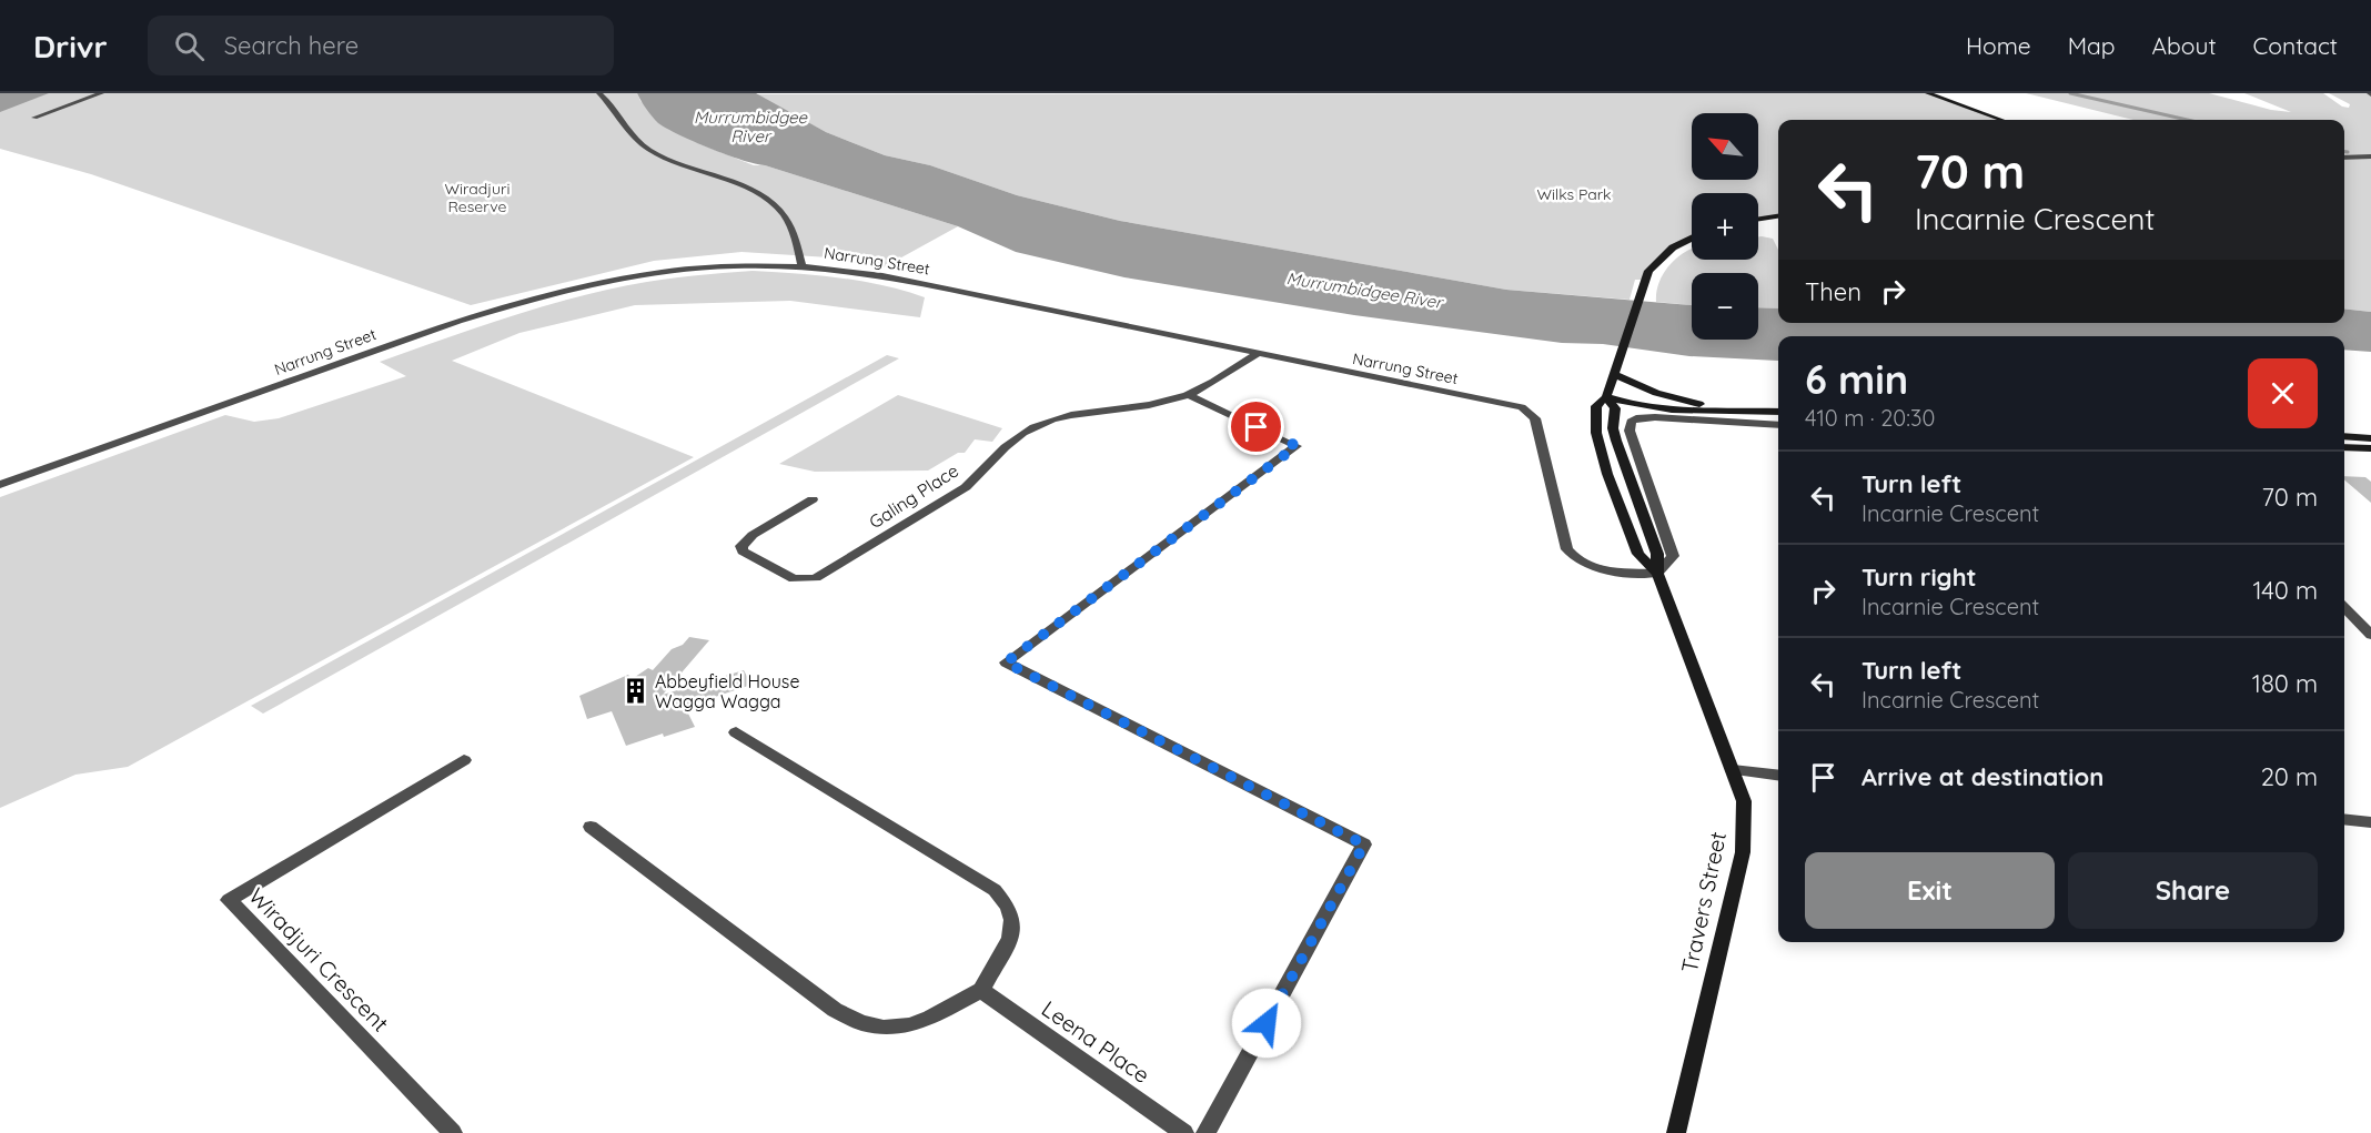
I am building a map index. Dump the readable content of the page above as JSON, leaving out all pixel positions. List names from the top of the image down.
{
  "streets": {
    "main road": ["Travers Street"],
    "street": [
      "Narrung Street",
      "Galing Place",
      "Wiradjuri Crescent",
      "Leena Place"
    ]
  },
  "crossings": [
    ["Narrung Street", "Travers Street"]
  ],
  "water": ["Murrumbidgee River"],
  "parks": ["Wiradjuri Reserve", "Wilks Park"],
  "places": {
    "building": ["Abbeyfield House Wagga Wagga"]
  },
  "north": "top left",
  "page": {
    "header": "Drivr",
    "search": "Search here",
    "nav": [
      "Home",
      "Map",
      "About",
      "Contact"
    ],
    "map_buttons": ["+", "−"],
    "turn": ["70 m", "Incarnie Crescent"],
    "then": "Then",
    "heading": ["6 min", "410 m · 20:30"],
    "list": [
      {
        "name": "Turn left",
        "note": "Incarnie Crescent",
        "value": "70 m"
      },
      {
        "name": "Turn right",
        "note": "Incarnie Crescent",
        "value": "140 m"
      },
      {
        "name": "Turn left",
        "note": "Incarnie Crescent",
        "value": "180 m"
      },
      {
        "name": "Arrive at destination",
        "value": "20 m"
      }
    ],
    "buttons": ["Exit", "Share"]
  }
}
